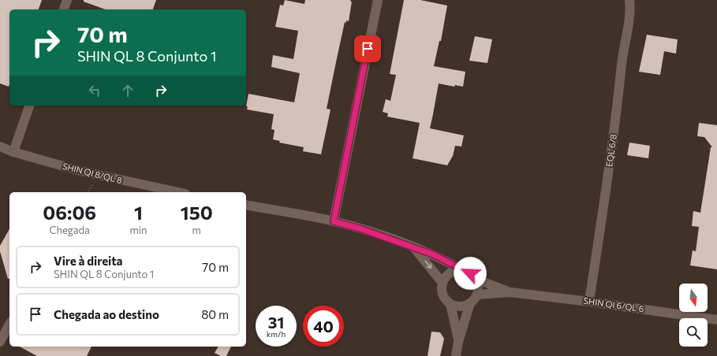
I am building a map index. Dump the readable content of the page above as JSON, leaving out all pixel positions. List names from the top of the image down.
{
  "streets": {
    "street": ["EQL 6/8", "SHIN QI 8/QL 8", "SHIN QI 6/QL 6"]
  },
  "crossings": [
    ["EQL 6/8", "SHIN QI 6/QL 6"]
  ],
  "north": "bottom",
  "page": {
    "turn": ["70 m", "SHIN QL 8 Conjunto 1"],
    "eta": [
      "06:06",
      "Chegada",
      "1",
      "min",
      "150",
      "m"
    ],
    "list": [
      {
        "name": "Vire à direita",
        "note": "SHIN QL 8 Conjunto 1",
        "value": "70 m"
      },
      {
        "name": "Chegada ao destino",
        "value": "80 m"
      }
    ],
    "speed": "31 km/h",
    "limit": "40"
  }
}
